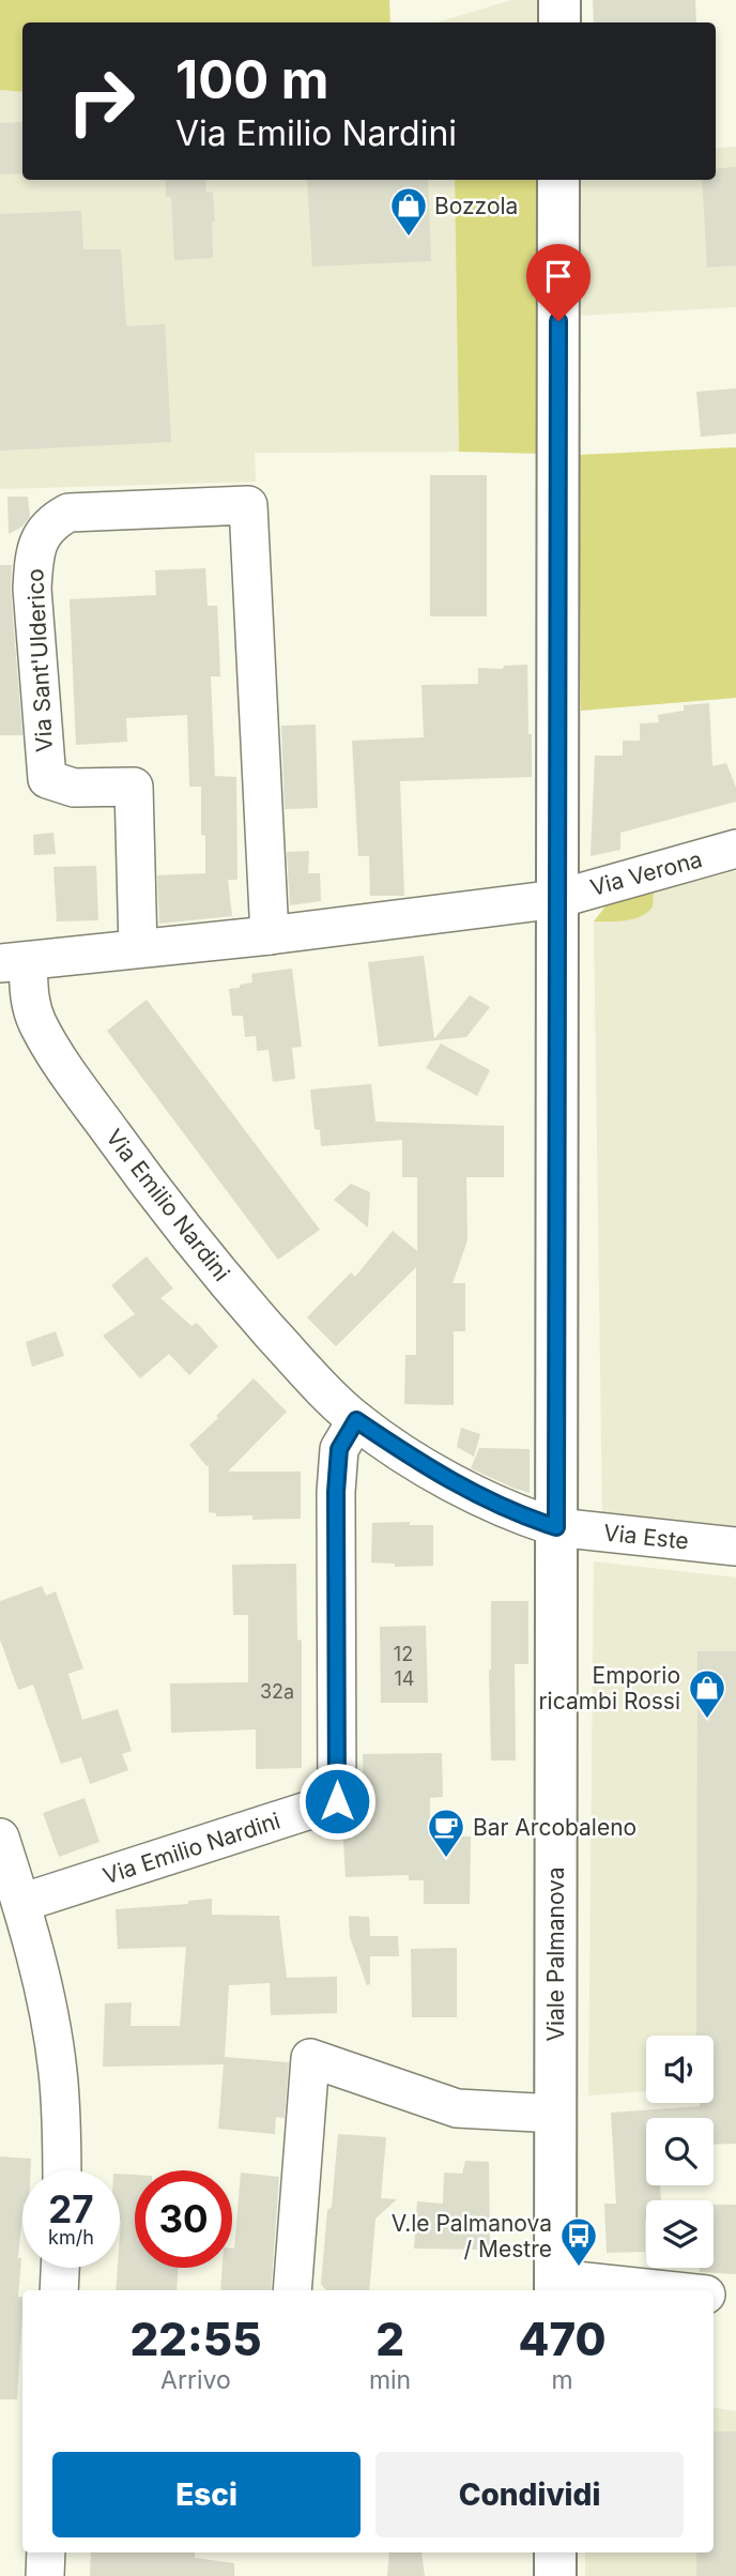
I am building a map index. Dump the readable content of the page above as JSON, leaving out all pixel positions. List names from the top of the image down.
{
  "streets": {
    "main road": ["Viale Palmanova"],
    "street": [
      "Via Sant'Ulderico",
      "Via Verona",
      "Via Emilio Nardini",
      "Via Este"
    ]
  },
  "crossings": [
    ["Via Verona", "Viale Palmanova"],
    ["Via Emilio Nardini", "Via Este"],
    ["Via Emilio Nardini", "Viale Palmanova"],
    ["Via Este", "Viale Palmanova"]
  ],
  "places": {
    "shop": ["Bozzola", "Emporio ricambi Rossi"],
    "cafe": ["Bar Arcobaleno"],
    "bus stop": ["V.le Palmanova / Mestre"]
  },
  "house_numbers": ["12", "14", "32a"],
  "page": {
    "turn": ["100 m", "Via Emilio Nardini"],
    "speed": "27 km/h",
    "limit": "30",
    "eta": [
      "22:55",
      "Arrivo",
      "2",
      "min",
      "470",
      "m"
    ],
    "buttons": ["Esci", "Condividi"]
  }
}
